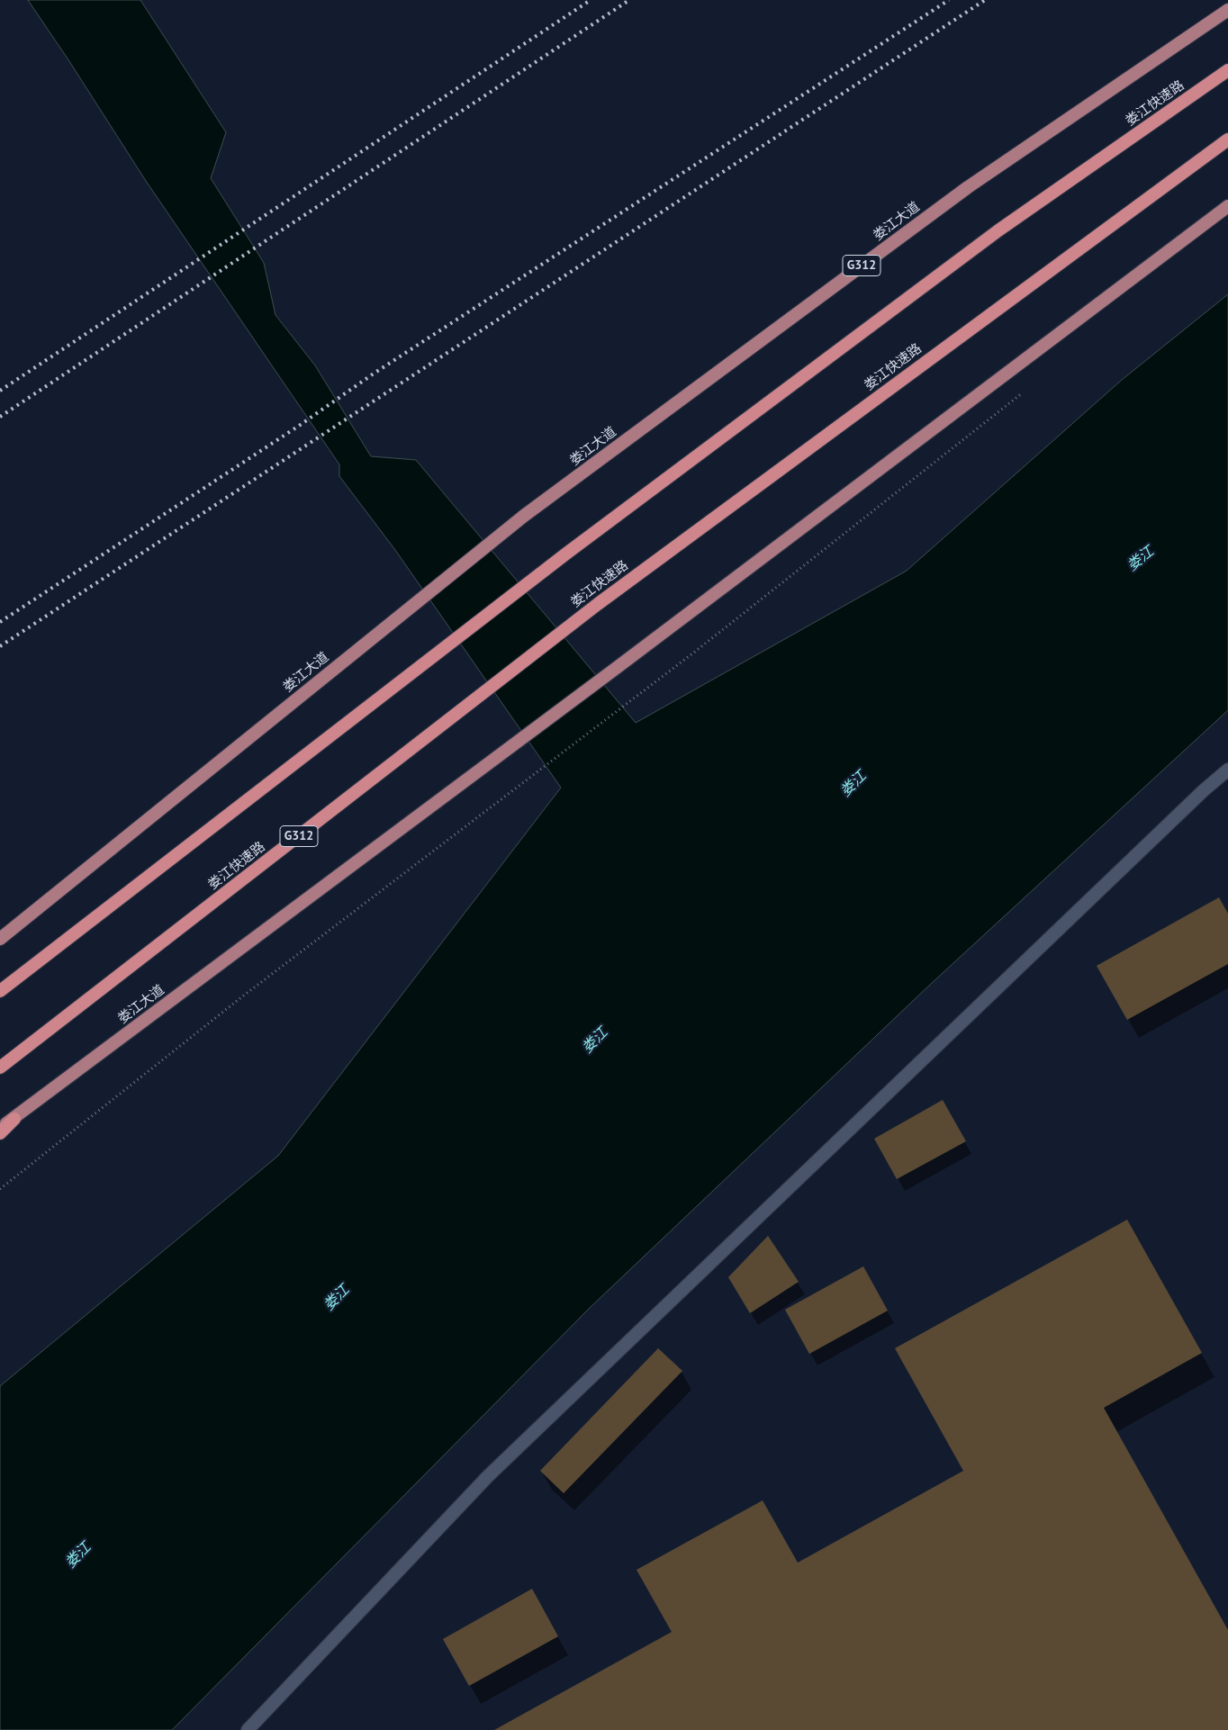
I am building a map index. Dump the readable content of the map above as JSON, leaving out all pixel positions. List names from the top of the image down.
{
  "streets": {
    "highway": ["娄江快速路", "G312"],
    "main road": ["娄江大道"]
  },
  "water": ["娄江"]
}
